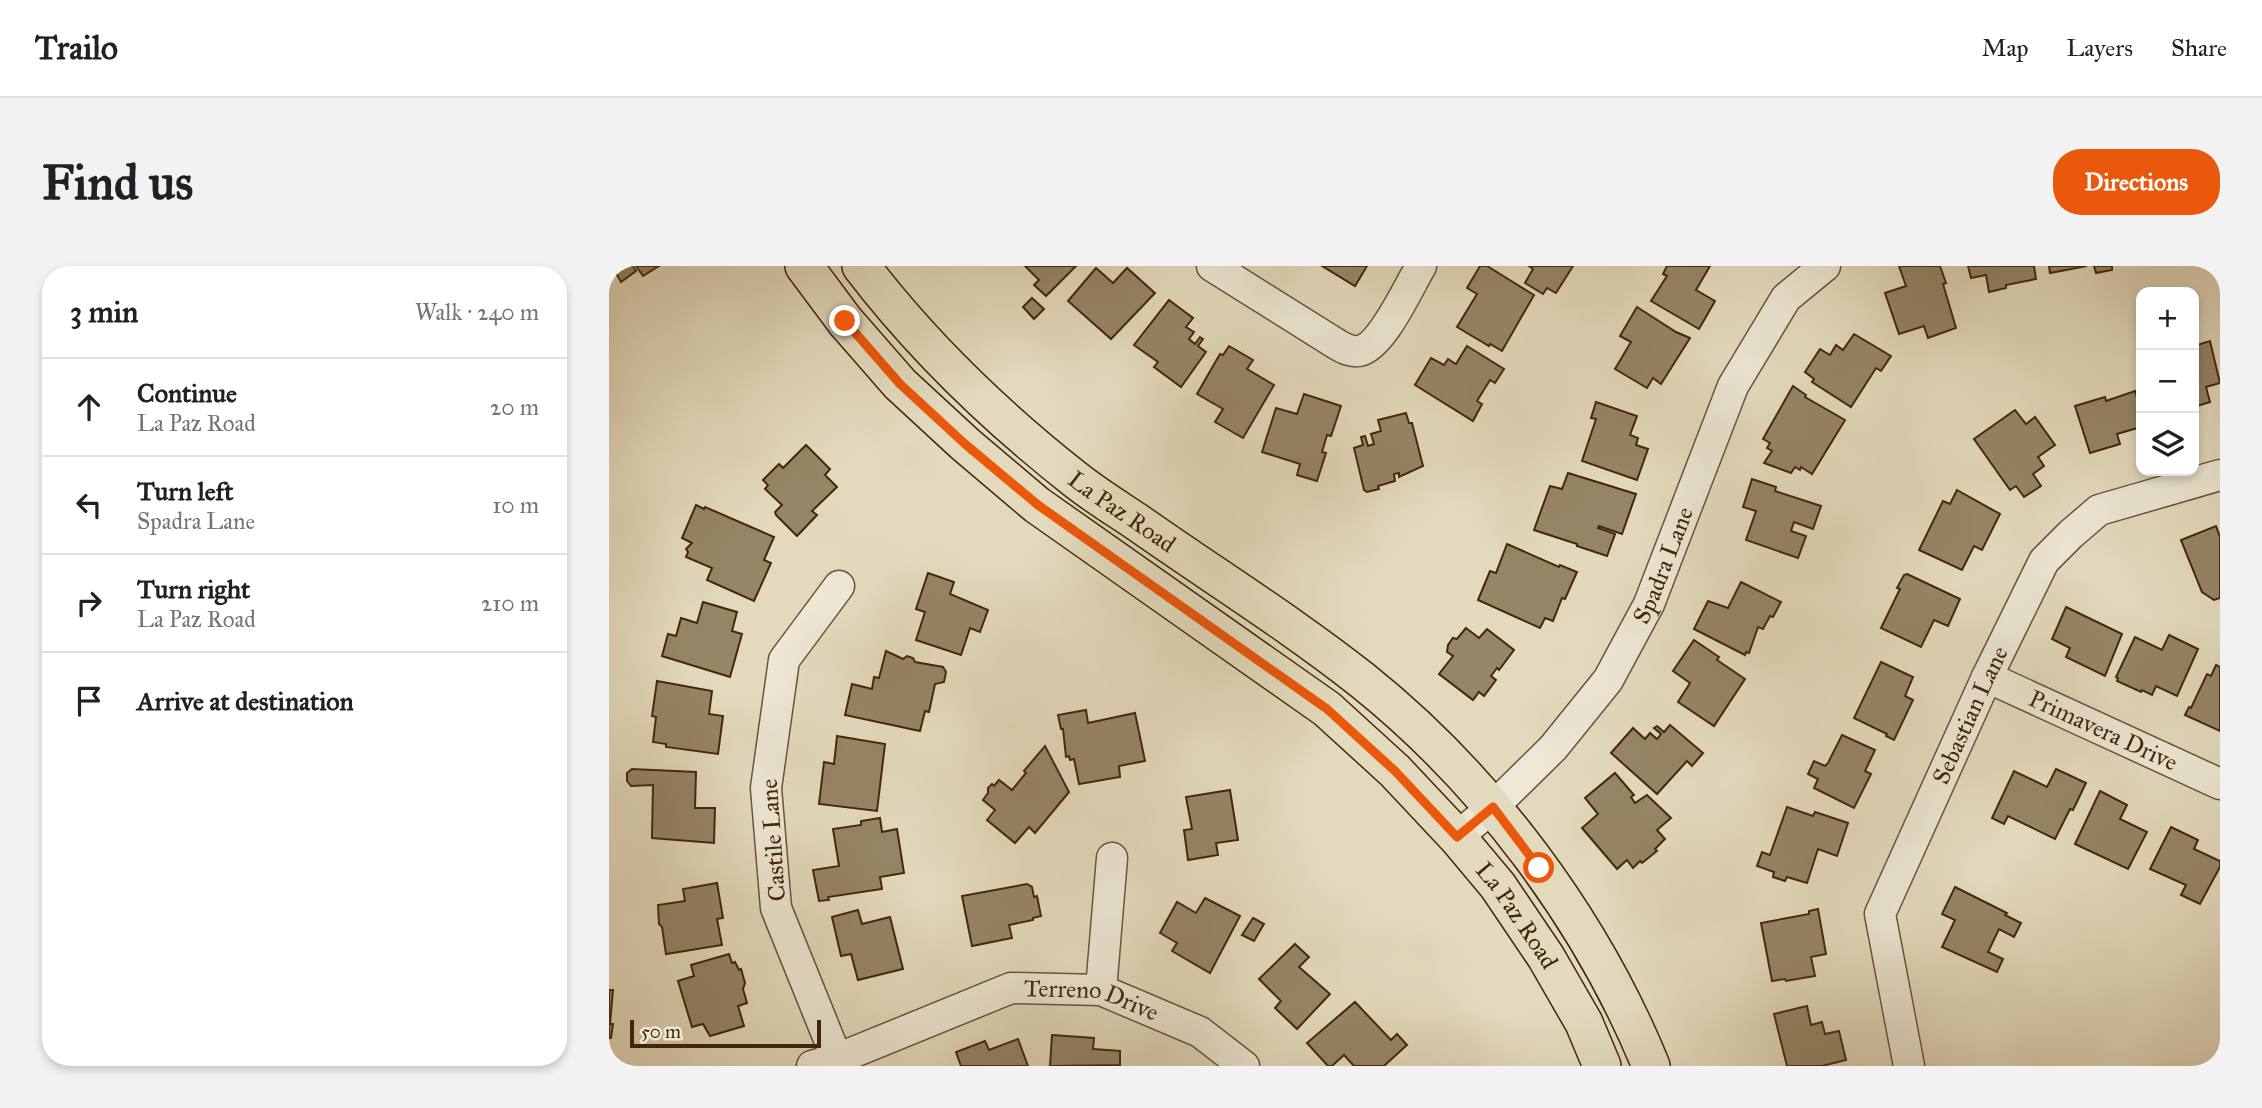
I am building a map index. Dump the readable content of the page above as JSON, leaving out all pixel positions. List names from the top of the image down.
{
  "streets": {
    "main road": ["La Paz Road"],
    "street": [
      "Spadra Lane",
      "Sebastian Lane",
      "Primavera Drive",
      "Castile Lane",
      "Terreno Drive"
    ]
  },
  "crossings": [
    ["La Paz Road", "Spadra Lane"],
    ["Sebastian Lane", "Primavera Drive"],
    ["Castile Lane", "Terreno Drive"]
  ],
  "scale_bar": "50 m",
  "page": {
    "header": "Trailo",
    "nav": ["Map", "Layers", "Share"],
    "buttons": "Directions",
    "title": "Find us",
    "heading": ["3 min", "Walk · 240 m"],
    "map_buttons": ["+", "−"],
    "list": [
      ["Continue", "La Paz Road", "20 m"],
      ["Turn left", "Spadra Lane", "10 m"],
      ["Turn right", "La Paz Road", "210 m"],
      "Arrive at destination"
    ],
    "scale": "50 m"
  }
}
